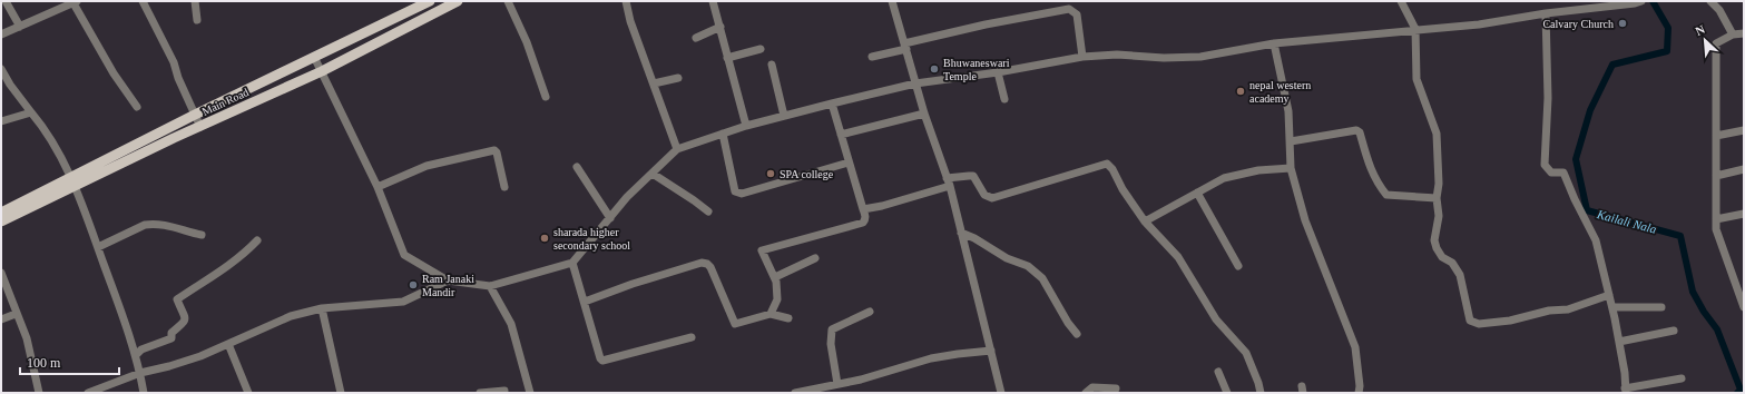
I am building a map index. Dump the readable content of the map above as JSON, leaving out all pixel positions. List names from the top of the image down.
{
  "streets": {
    "main road": ["Main Road"]
  },
  "water": ["Kailali Nala"],
  "places": [
    "Calvary Church",
    "Bhuwaneswari Temple",
    "nepal western academy",
    "SPA college",
    "sharada higher secondary school",
    "Ram Janaki Mandir"
  ],
  "scale_bar": "100 m",
  "north": "top left"
}
